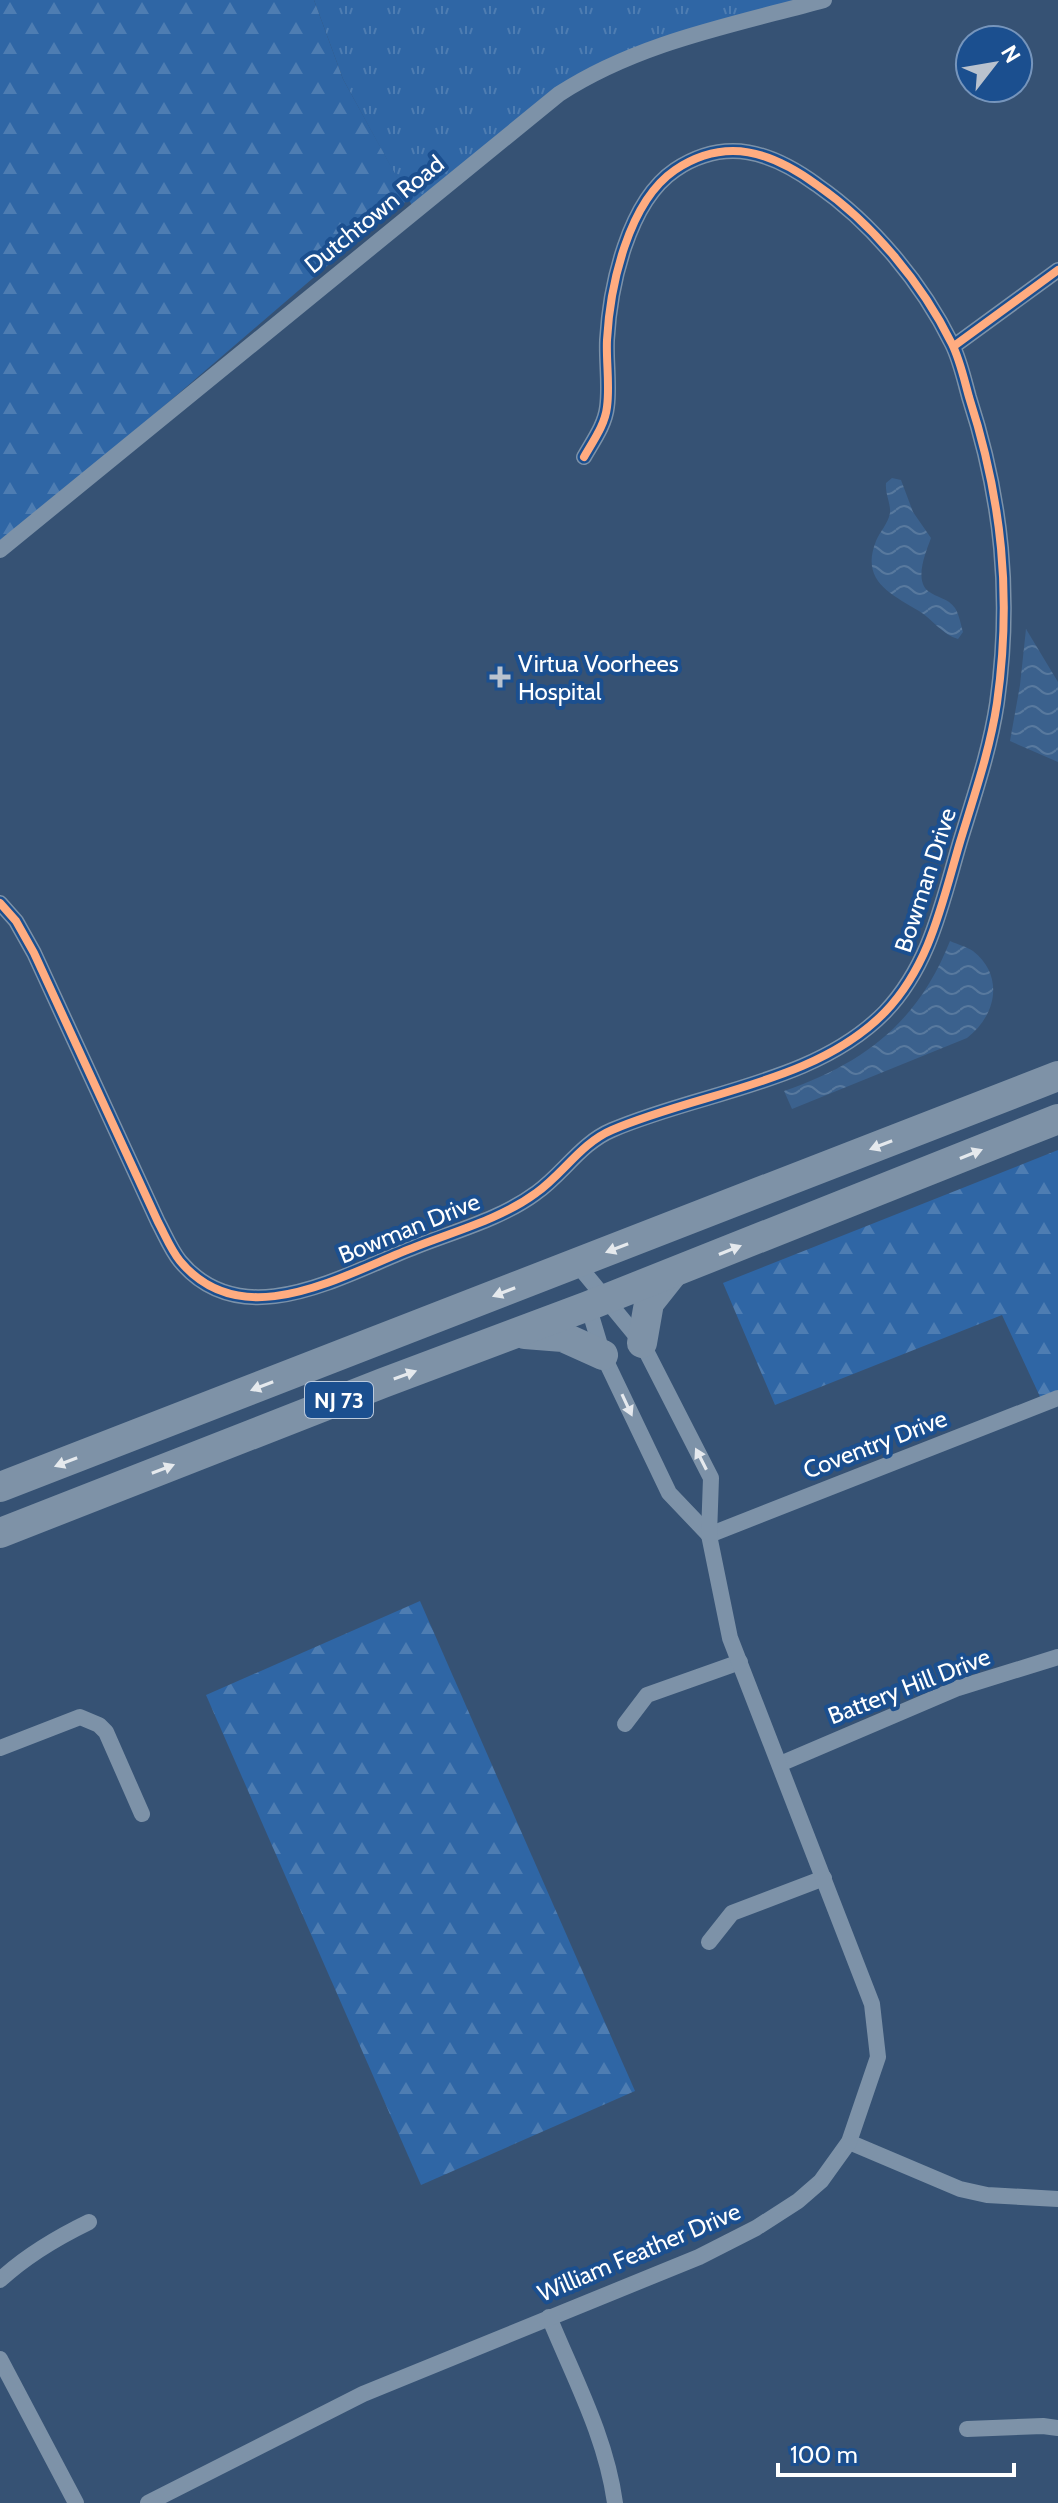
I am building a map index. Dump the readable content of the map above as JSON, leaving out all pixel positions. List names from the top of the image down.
{
  "streets": {
    "highway": ["NJ 73"],
    "street": [
      "Dutchtown Road",
      "Bowman Drive",
      "Coventry Drive",
      "Battery Hill Drive",
      "William Feather Drive"
    ]
  },
  "crossings": [
    ["NJ 73", "William Feather Drive"],
    ["Coventry Drive", "William Feather Drive"],
    ["Battery Hill Drive", "William Feather Drive"]
  ],
  "places": {
    "health": ["Virtua Voorhees Hospital"]
  },
  "scale_bar": "100 m",
  "north": "top right"
}
